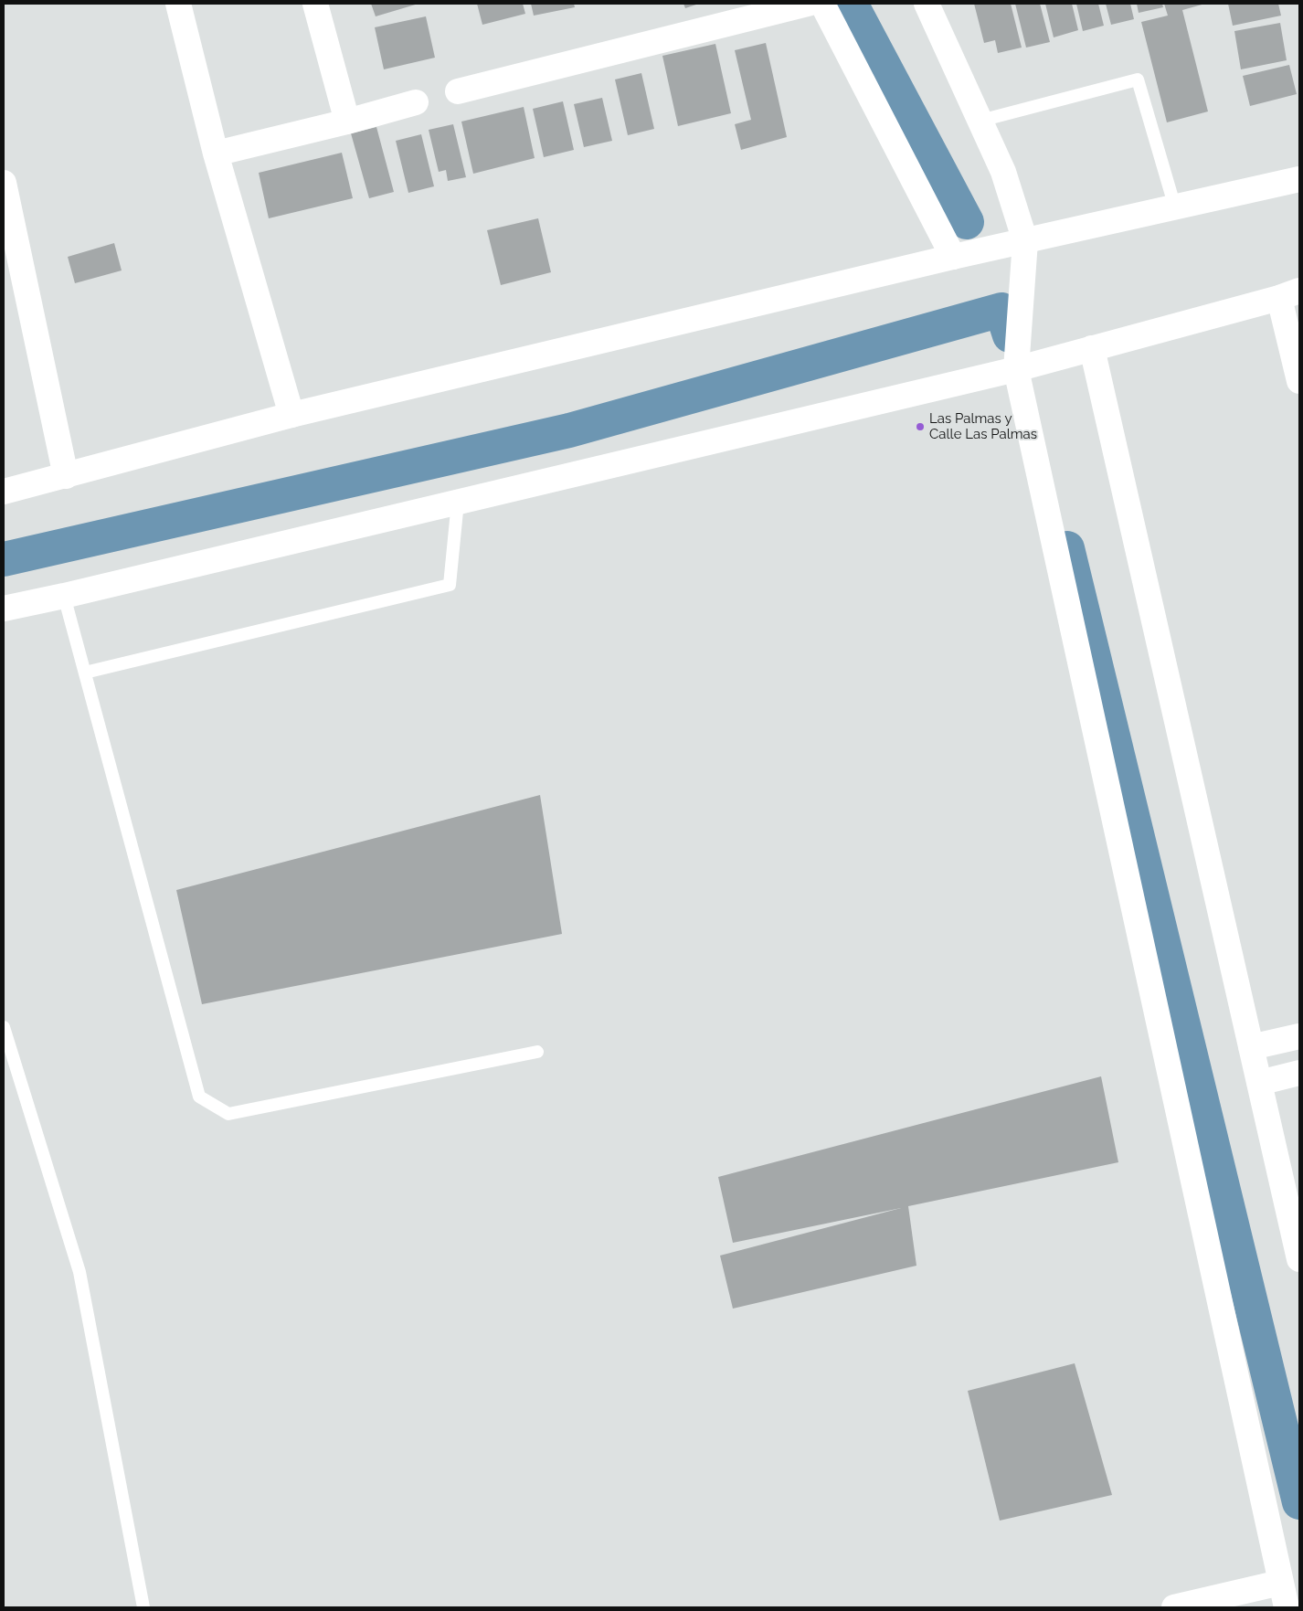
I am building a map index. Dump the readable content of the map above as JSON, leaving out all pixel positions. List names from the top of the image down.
{
  "places": ["Las Palmas y Calle Las Palmas"]
}
